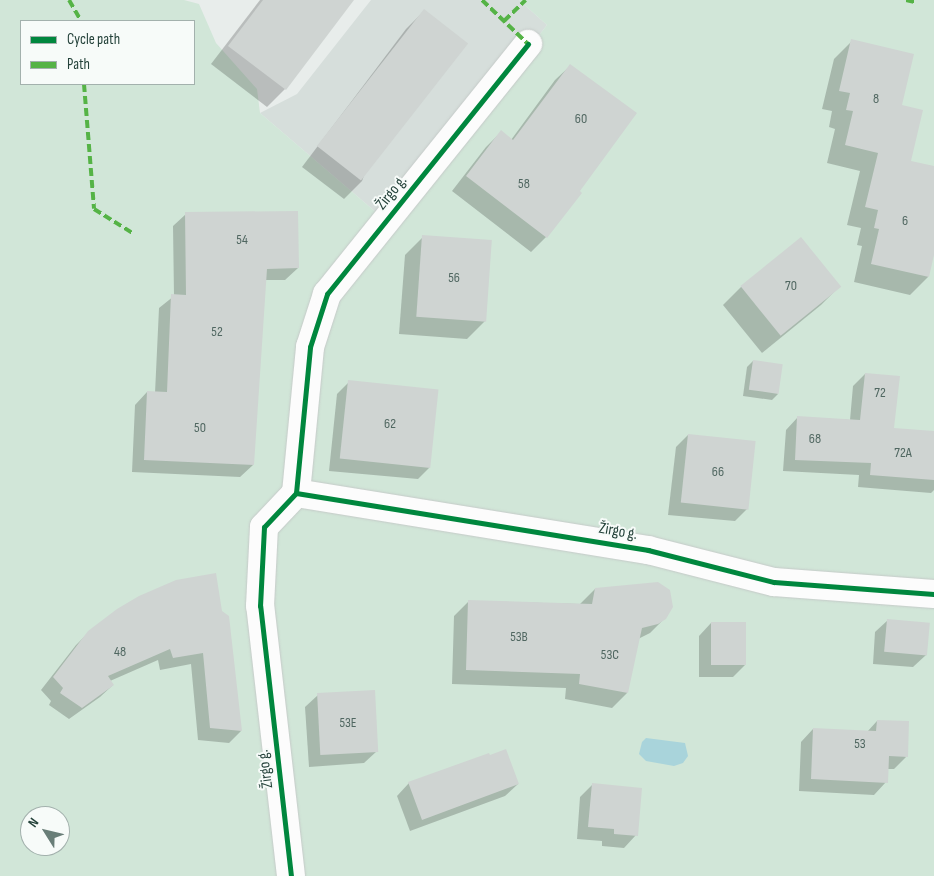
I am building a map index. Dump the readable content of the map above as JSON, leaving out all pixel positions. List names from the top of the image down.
{
  "streets": {
    "street": ["Žirgo g."]
  },
  "house_numbers": [
    "8",
    "60",
    "58",
    "6",
    "54",
    "56",
    "70",
    "52",
    "72",
    "62",
    "50",
    "68",
    "72A",
    "66",
    "53B",
    "48",
    "53C",
    "53E",
    "53"
  ],
  "legend": ["Cycle path", "Path"],
  "north": "top left"
}
